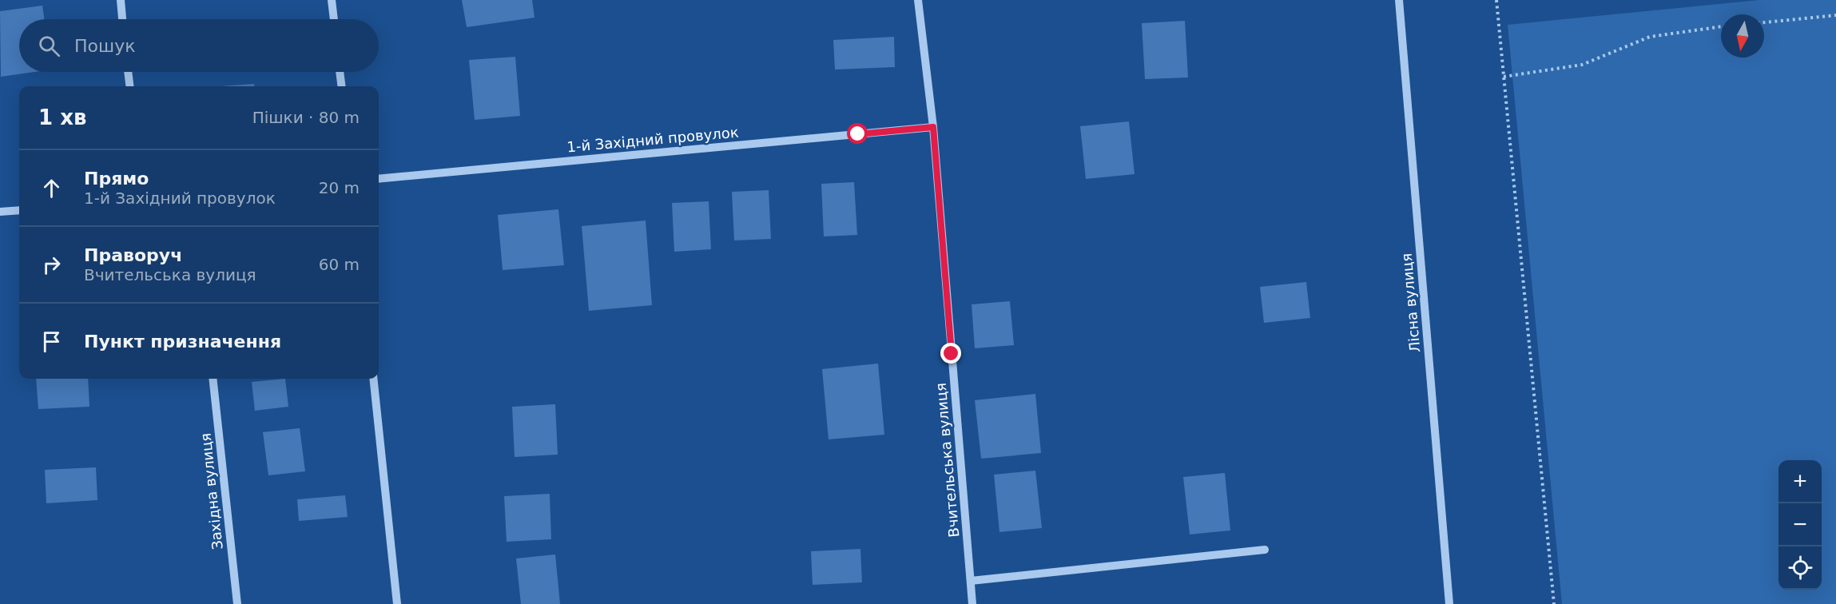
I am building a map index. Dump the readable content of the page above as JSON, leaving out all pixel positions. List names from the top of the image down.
{
  "streets": {
    "street": [
      "1-й Західний провулок",
      "Лісна вулиця",
      "Вчительська вулиця",
      "Західна вулиця"
    ]
  },
  "crossings": [
    ["1-й Західний провулок", "Вчительська вулиця"]
  ],
  "north": "bottom",
  "page": {
    "search": "Пошук",
    "heading": ["1 хв", "Пішки · 80 m"],
    "list": [
      ["Прямо", "1-й Західний провулок", "20 m"],
      ["Праворуч", "Вчительська вулиця", "60 m"],
      "Пункт призначення"
    ],
    "map_buttons": ["+", "−"]
  }
}
